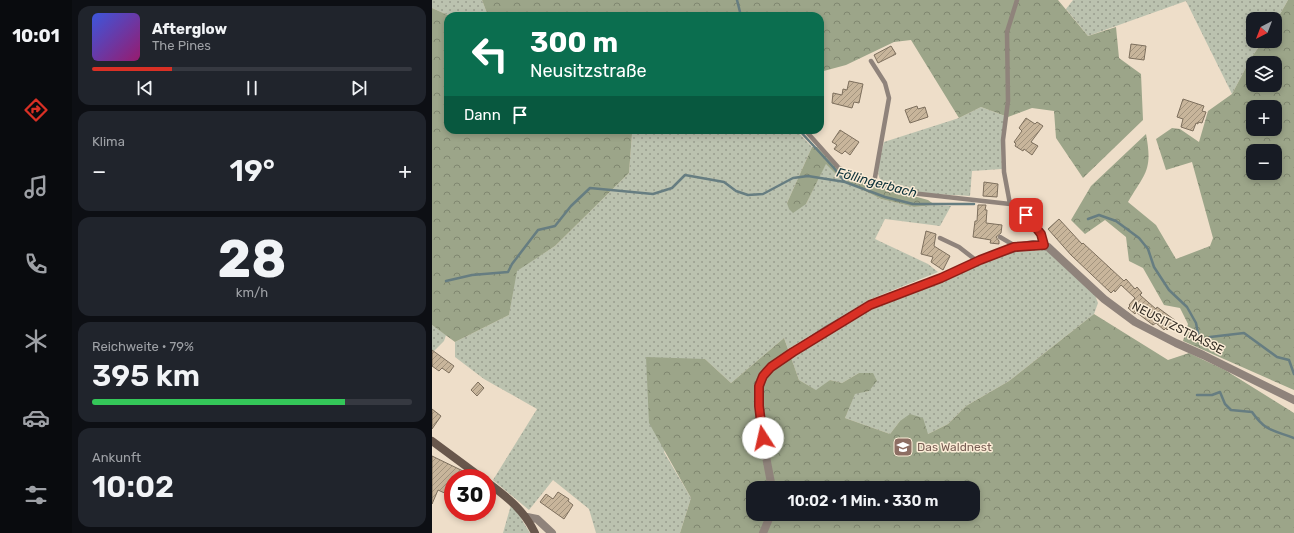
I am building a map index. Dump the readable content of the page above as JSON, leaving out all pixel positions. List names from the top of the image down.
{
  "streets": {
    "street": ["NEUSITZSTRASSE"]
  },
  "water": ["Föllingerbach"],
  "places": {
    "school or university": ["Das Waldnest"]
  },
  "north": "bottom left",
  "page": {
    "tabs": "10:01",
    "map_buttons": ["+", "−"],
    "turn": ["300 m", "Neusitzstraße"],
    "song": ["Afterglow", "The Pines"],
    "then": "Dann",
    "tile": [
      "Klima",
      ["28", "km/h"],
      ["Reichweite · 79%", "395 km"],
      ["Ankunft", "10:02"]
    ],
    "heat": ["−", "19°", "+"],
    "limit": "30",
    "trip": "10:02 · 1 Min. · 330 m"
  }
}
